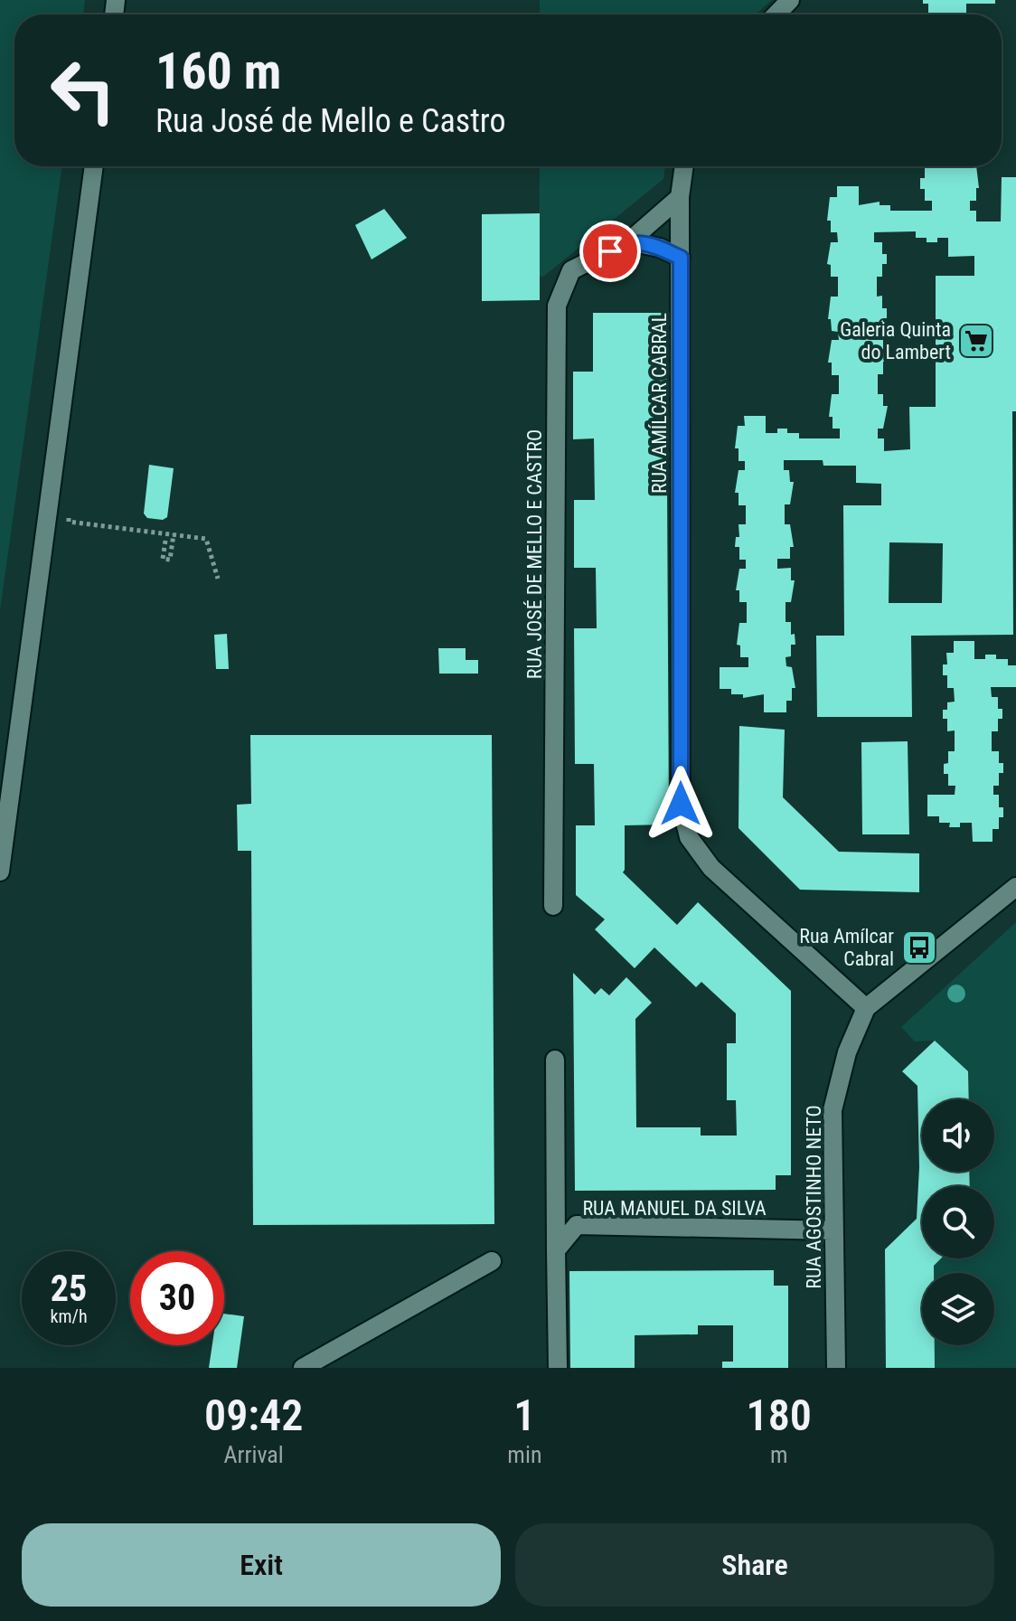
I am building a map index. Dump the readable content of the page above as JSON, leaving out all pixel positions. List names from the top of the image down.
{
  "streets": {
    "street": [
      "RUA AMÍLCAR CABRAL",
      "RUA JOSÉ DE MELLO E CASTRO",
      "RUA AGOSTINHO NETO",
      "RUA MANUEL DA SILVA"
    ]
  },
  "crossings": [
    ["RUA AMÍLCAR CABRAL", "RUA JOSÉ DE MELLO E CASTRO"],
    ["RUA AMÍLCAR CABRAL", "RUA AGOSTINHO NETO"],
    ["RUA AGOSTINHO NETO", "RUA MANUEL DA SILVA"]
  ],
  "places": {
    "supermarket": ["Galeria Quinta do Lambert"],
    "bus stop": ["Rua Amílcar Cabral"]
  },
  "page": {
    "turn": ["160 m", "Rua José de Mello e Castro"],
    "speed": "25 km/h",
    "limit": "30",
    "eta": [
      "09:42",
      "Arrival",
      "1",
      "min",
      "180",
      "m"
    ],
    "buttons": ["Exit", "Share"]
  }
}
